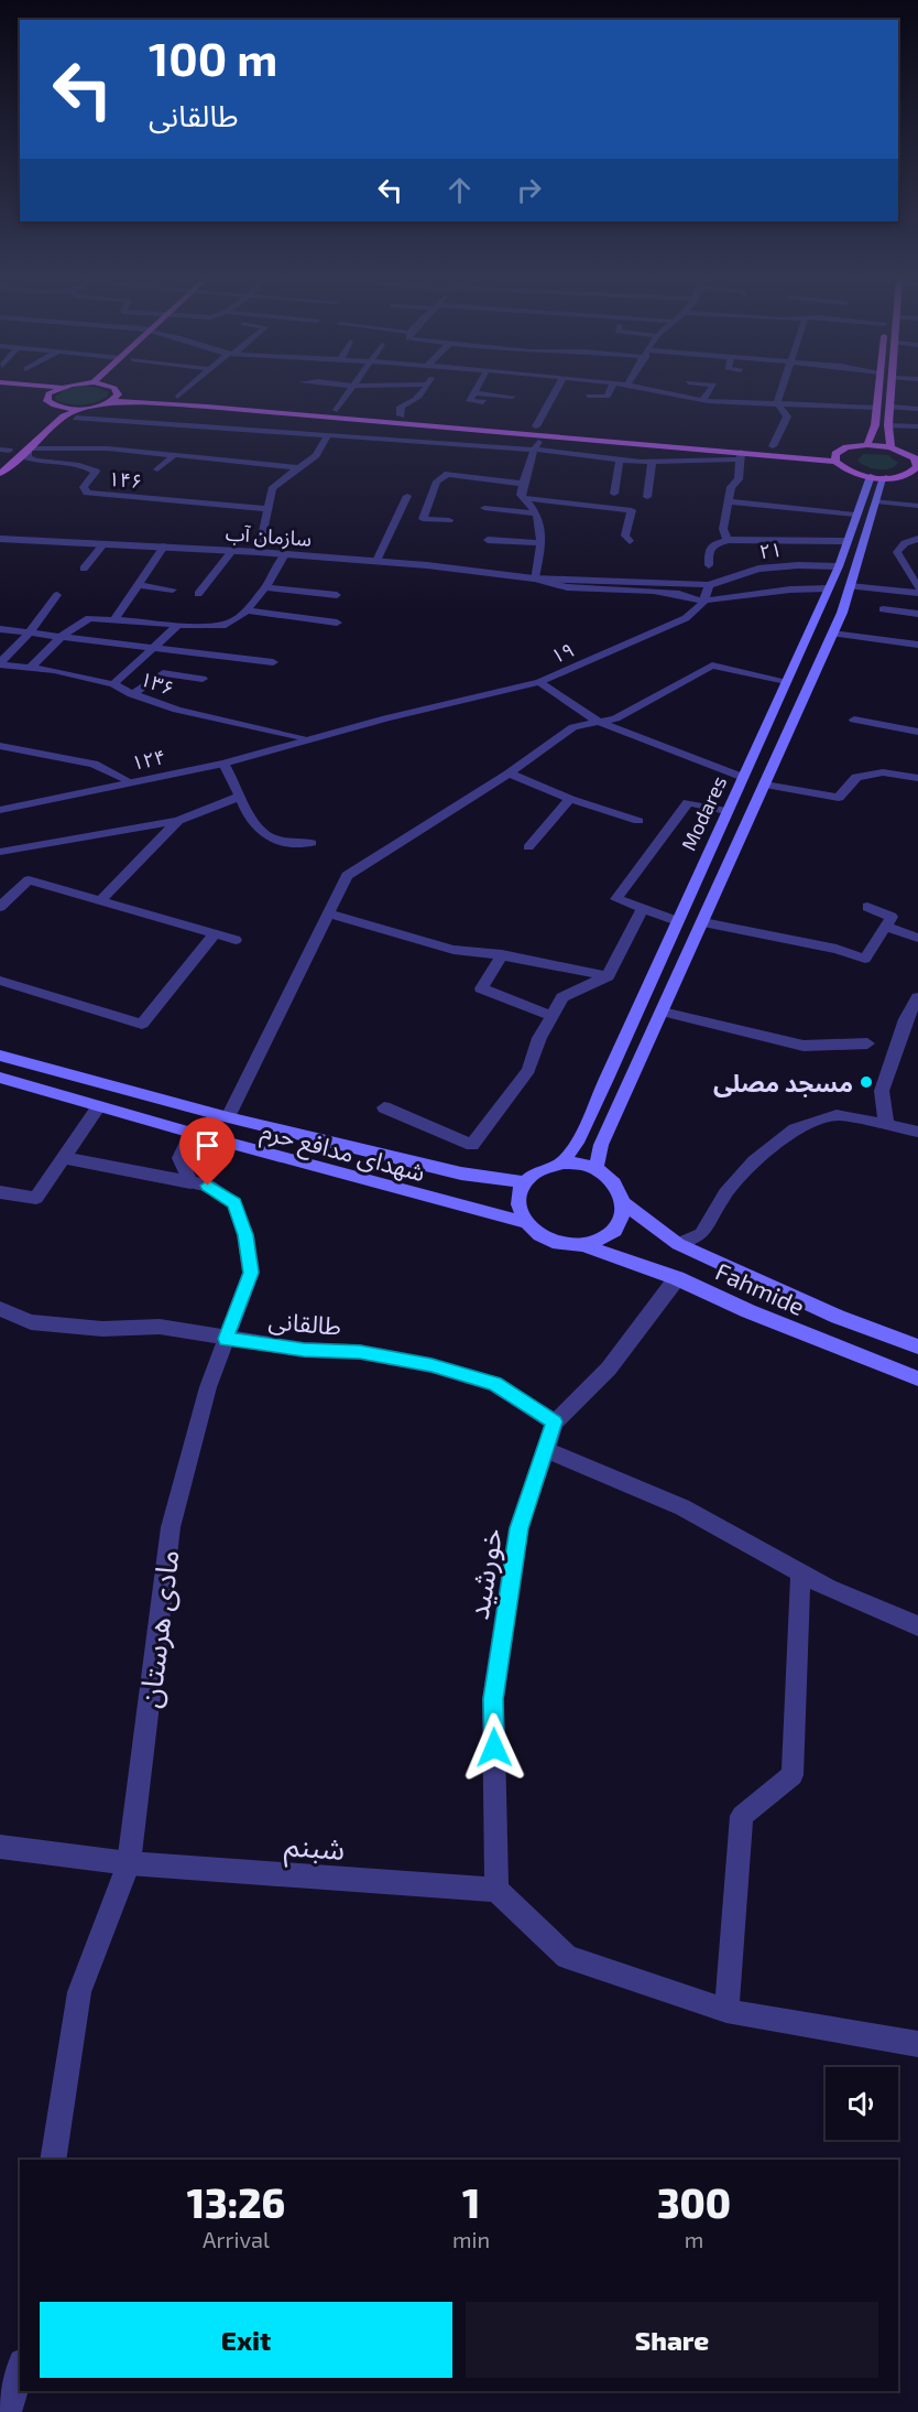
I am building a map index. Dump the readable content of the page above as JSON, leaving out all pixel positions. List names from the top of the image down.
{
  "streets": {
    "main road": ["Modares", "شهدای مدافع حرم", "Fahmide"],
    "street": [
      "۱۴۶",
      "سازمان آب",
      "۲۱",
      "۱۹",
      "۱۳۶",
      "۱۲۴",
      "طالقانی",
      "خورشید",
      "مادی هرستان",
      "شبنم"
    ]
  },
  "crossings": [
    ["سازمان آب", "۲۱"],
    ["سازمان آب", "۱۹"],
    ["۲۱", "Modares"],
    ["۱۹", "۱۳۶"],
    ["۱۹", "۱۲۴"],
    ["۱۳۶", "۱۲۴"],
    ["Modares", "شهدای مدافع حرم"],
    ["Modares", "Fahmide"],
    ["شهدای مدافع حرم", "Fahmide"],
    ["Fahmide", "خورشید"],
    ["طالقانی", "خورشید"],
    ["طالقانی", "مادی هرستان"],
    ["خورشید", "شبنم"],
    ["مادی هرستان", "شبنم"]
  ],
  "places": ["مسجد مصلی"],
  "page": {
    "turn": ["100 m", "طالقانی"],
    "eta": [
      "13:26",
      "Arrival",
      "1",
      "min",
      "300",
      "m"
    ],
    "buttons": ["Exit", "Share"]
  }
}
